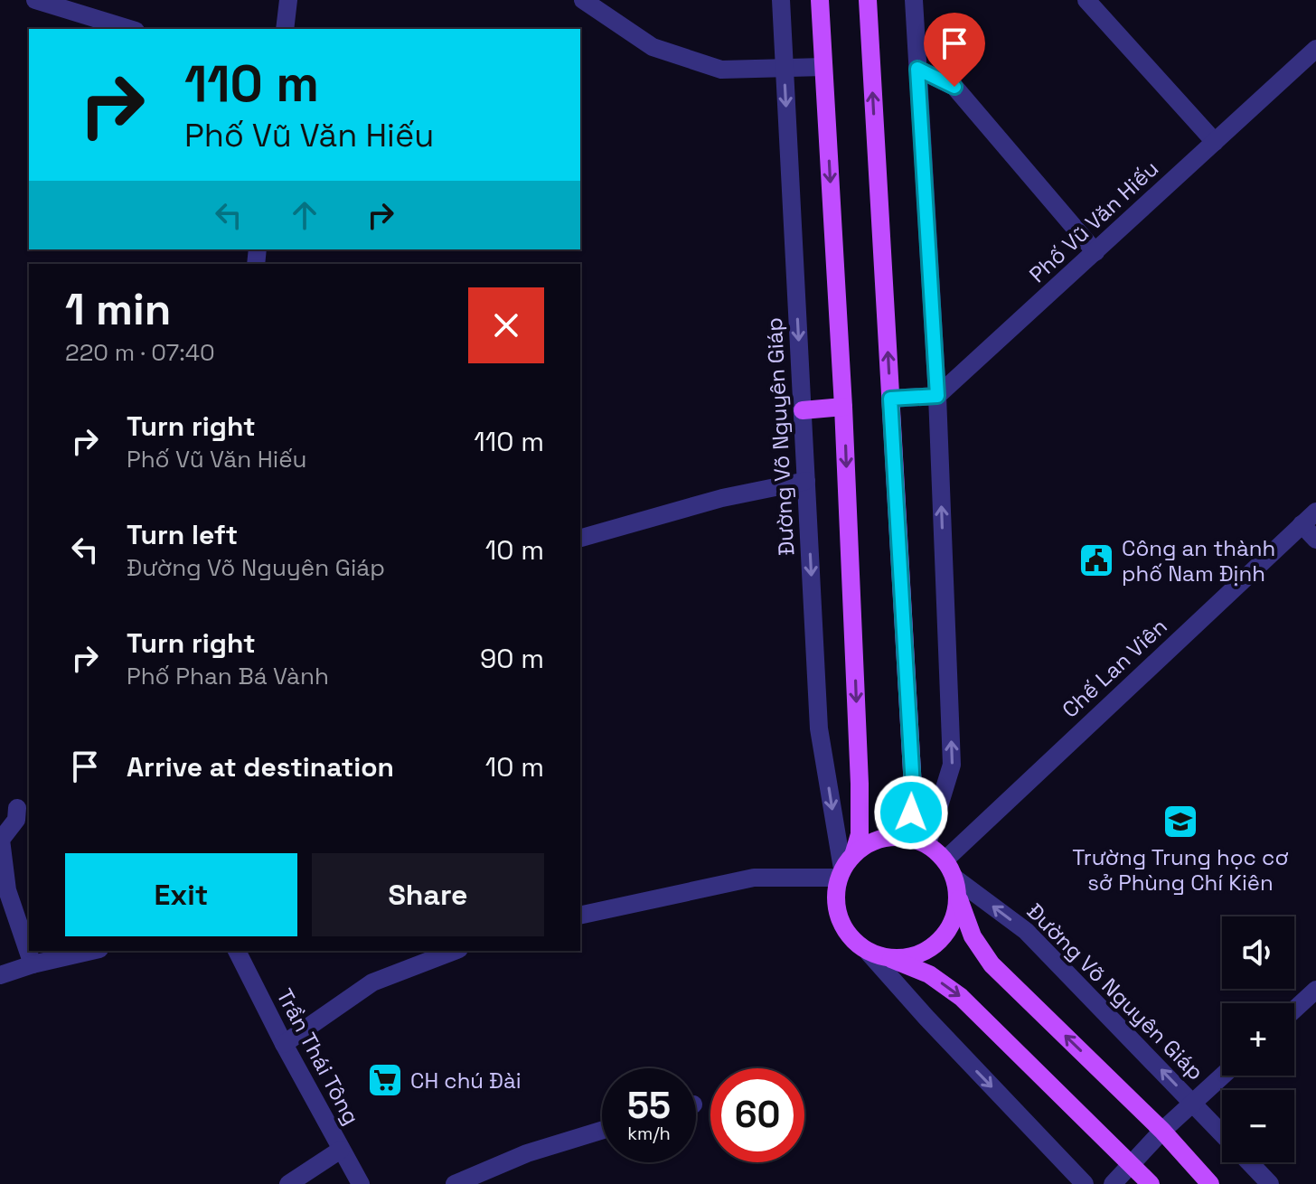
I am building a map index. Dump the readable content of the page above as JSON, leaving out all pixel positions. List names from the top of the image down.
{
  "streets": {
    "street": [
      "Phố Vũ Văn Hiếu",
      "Đường Võ Nguyên Giáp",
      "Chế Lan Viên",
      "Trần Thái Tông"
    ]
  },
  "crossings": [
    ["Đường Võ Nguyên Giáp", "Chế Lan Viên"]
  ],
  "places": {
    "public building": ["Công an thành phố Nam Định"],
    "school or university": ["Trường Trung học cơ sở Phùng Chí Kiên"],
    "supermarket": ["CH chú Đài"]
  },
  "page": {
    "turn": ["110 m", "Phố Vũ Văn Hiếu"],
    "heading": ["1 min", "220 m · 07:40"],
    "list": [
      {
        "name": "Turn right",
        "note": "Phố Vũ Văn Hiếu",
        "value": "110 m"
      },
      {
        "name": "Turn left",
        "note": "Đường Võ Nguyên Giáp",
        "value": "10 m"
      },
      {
        "name": "Turn right",
        "note": "Phố Phan Bá Vành",
        "value": "90 m"
      },
      {
        "name": "Arrive at destination",
        "value": "10 m"
      }
    ],
    "buttons": ["Exit", "Share"],
    "map_buttons": ["+", "−"],
    "speed": "55 km/h",
    "limit": "60"
  }
}
